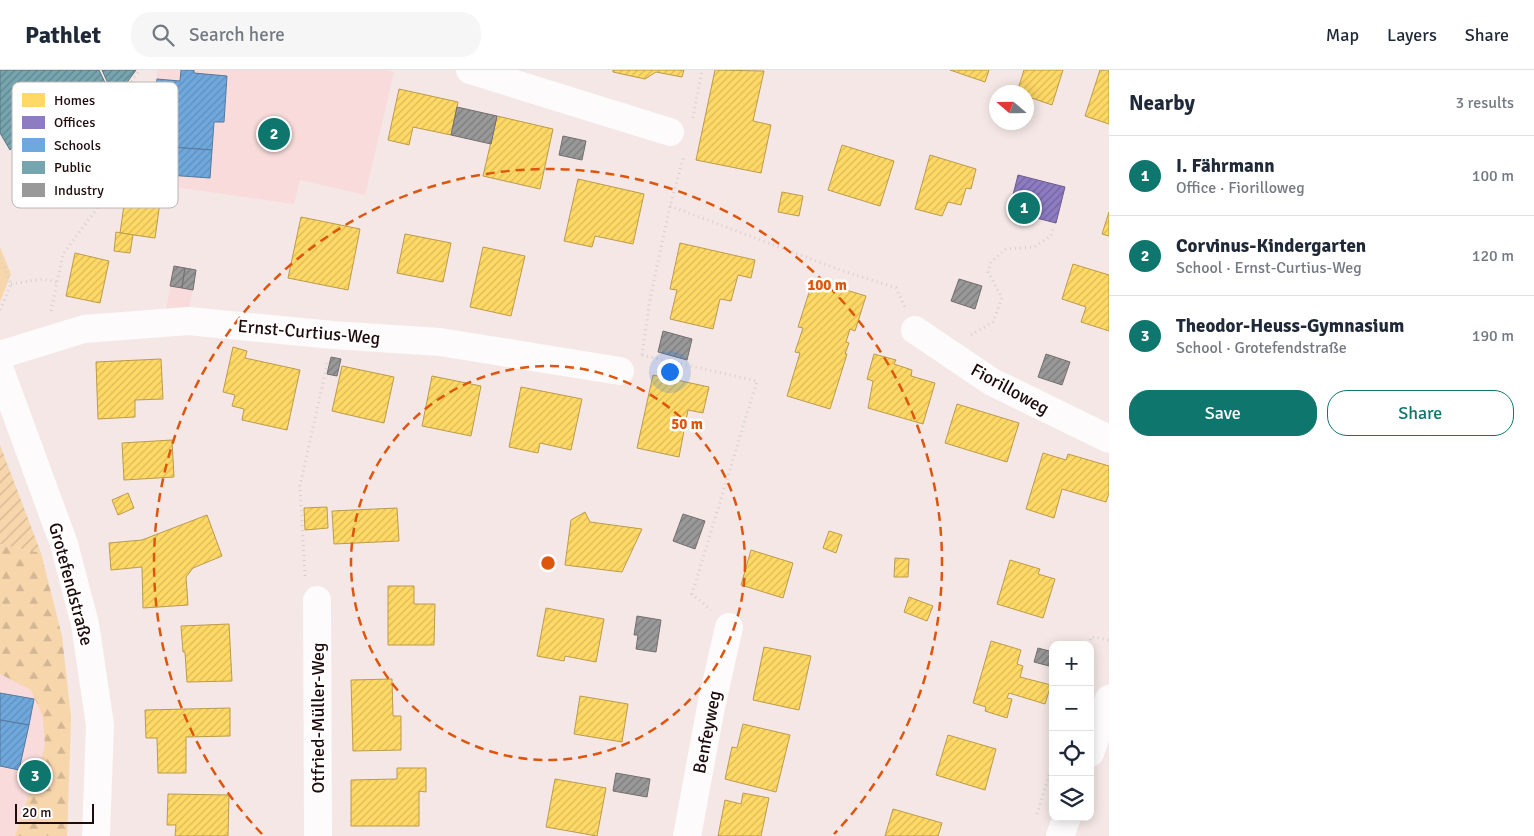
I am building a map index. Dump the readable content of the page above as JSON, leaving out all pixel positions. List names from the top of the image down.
{
  "streets": {
    "street": [
      "Ernst-Curtius-Weg",
      "Fiorilloweg",
      "Grotefendstraße",
      "Otfried-Müller-Weg",
      "Benfeyweg"
    ]
  },
  "legend": [
    "Homes",
    "Offices",
    "Schools",
    "Public",
    "Industry"
  ],
  "scale_bar": "20 m",
  "north": "left",
  "page": {
    "header": "Pathlet",
    "search": "Search here",
    "nav": ["Map", "Layers", "Share"],
    "heading": ["Nearby", "3 results"],
    "pins": ["2", "1", "3"],
    "list": [
      {
        "mark": "1",
        "name": "I. Fährmann",
        "note": "Office · Fiorilloweg",
        "value": "100 m"
      },
      {
        "mark": "2",
        "name": "Corvinus-Kindergarten",
        "note": "School · Ernst-Curtius-Weg",
        "value": "120 m"
      },
      {
        "mark": "3",
        "name": "Theodor-Heuss-Gymnasium",
        "note": "School · Grotefendstraße",
        "value": "190 m"
      }
    ],
    "buttons": ["Save", "Share"],
    "map_buttons": ["+", "−"],
    "scale": "20 m"
  },
  "rings": ["100 m", "50 m"]
}
